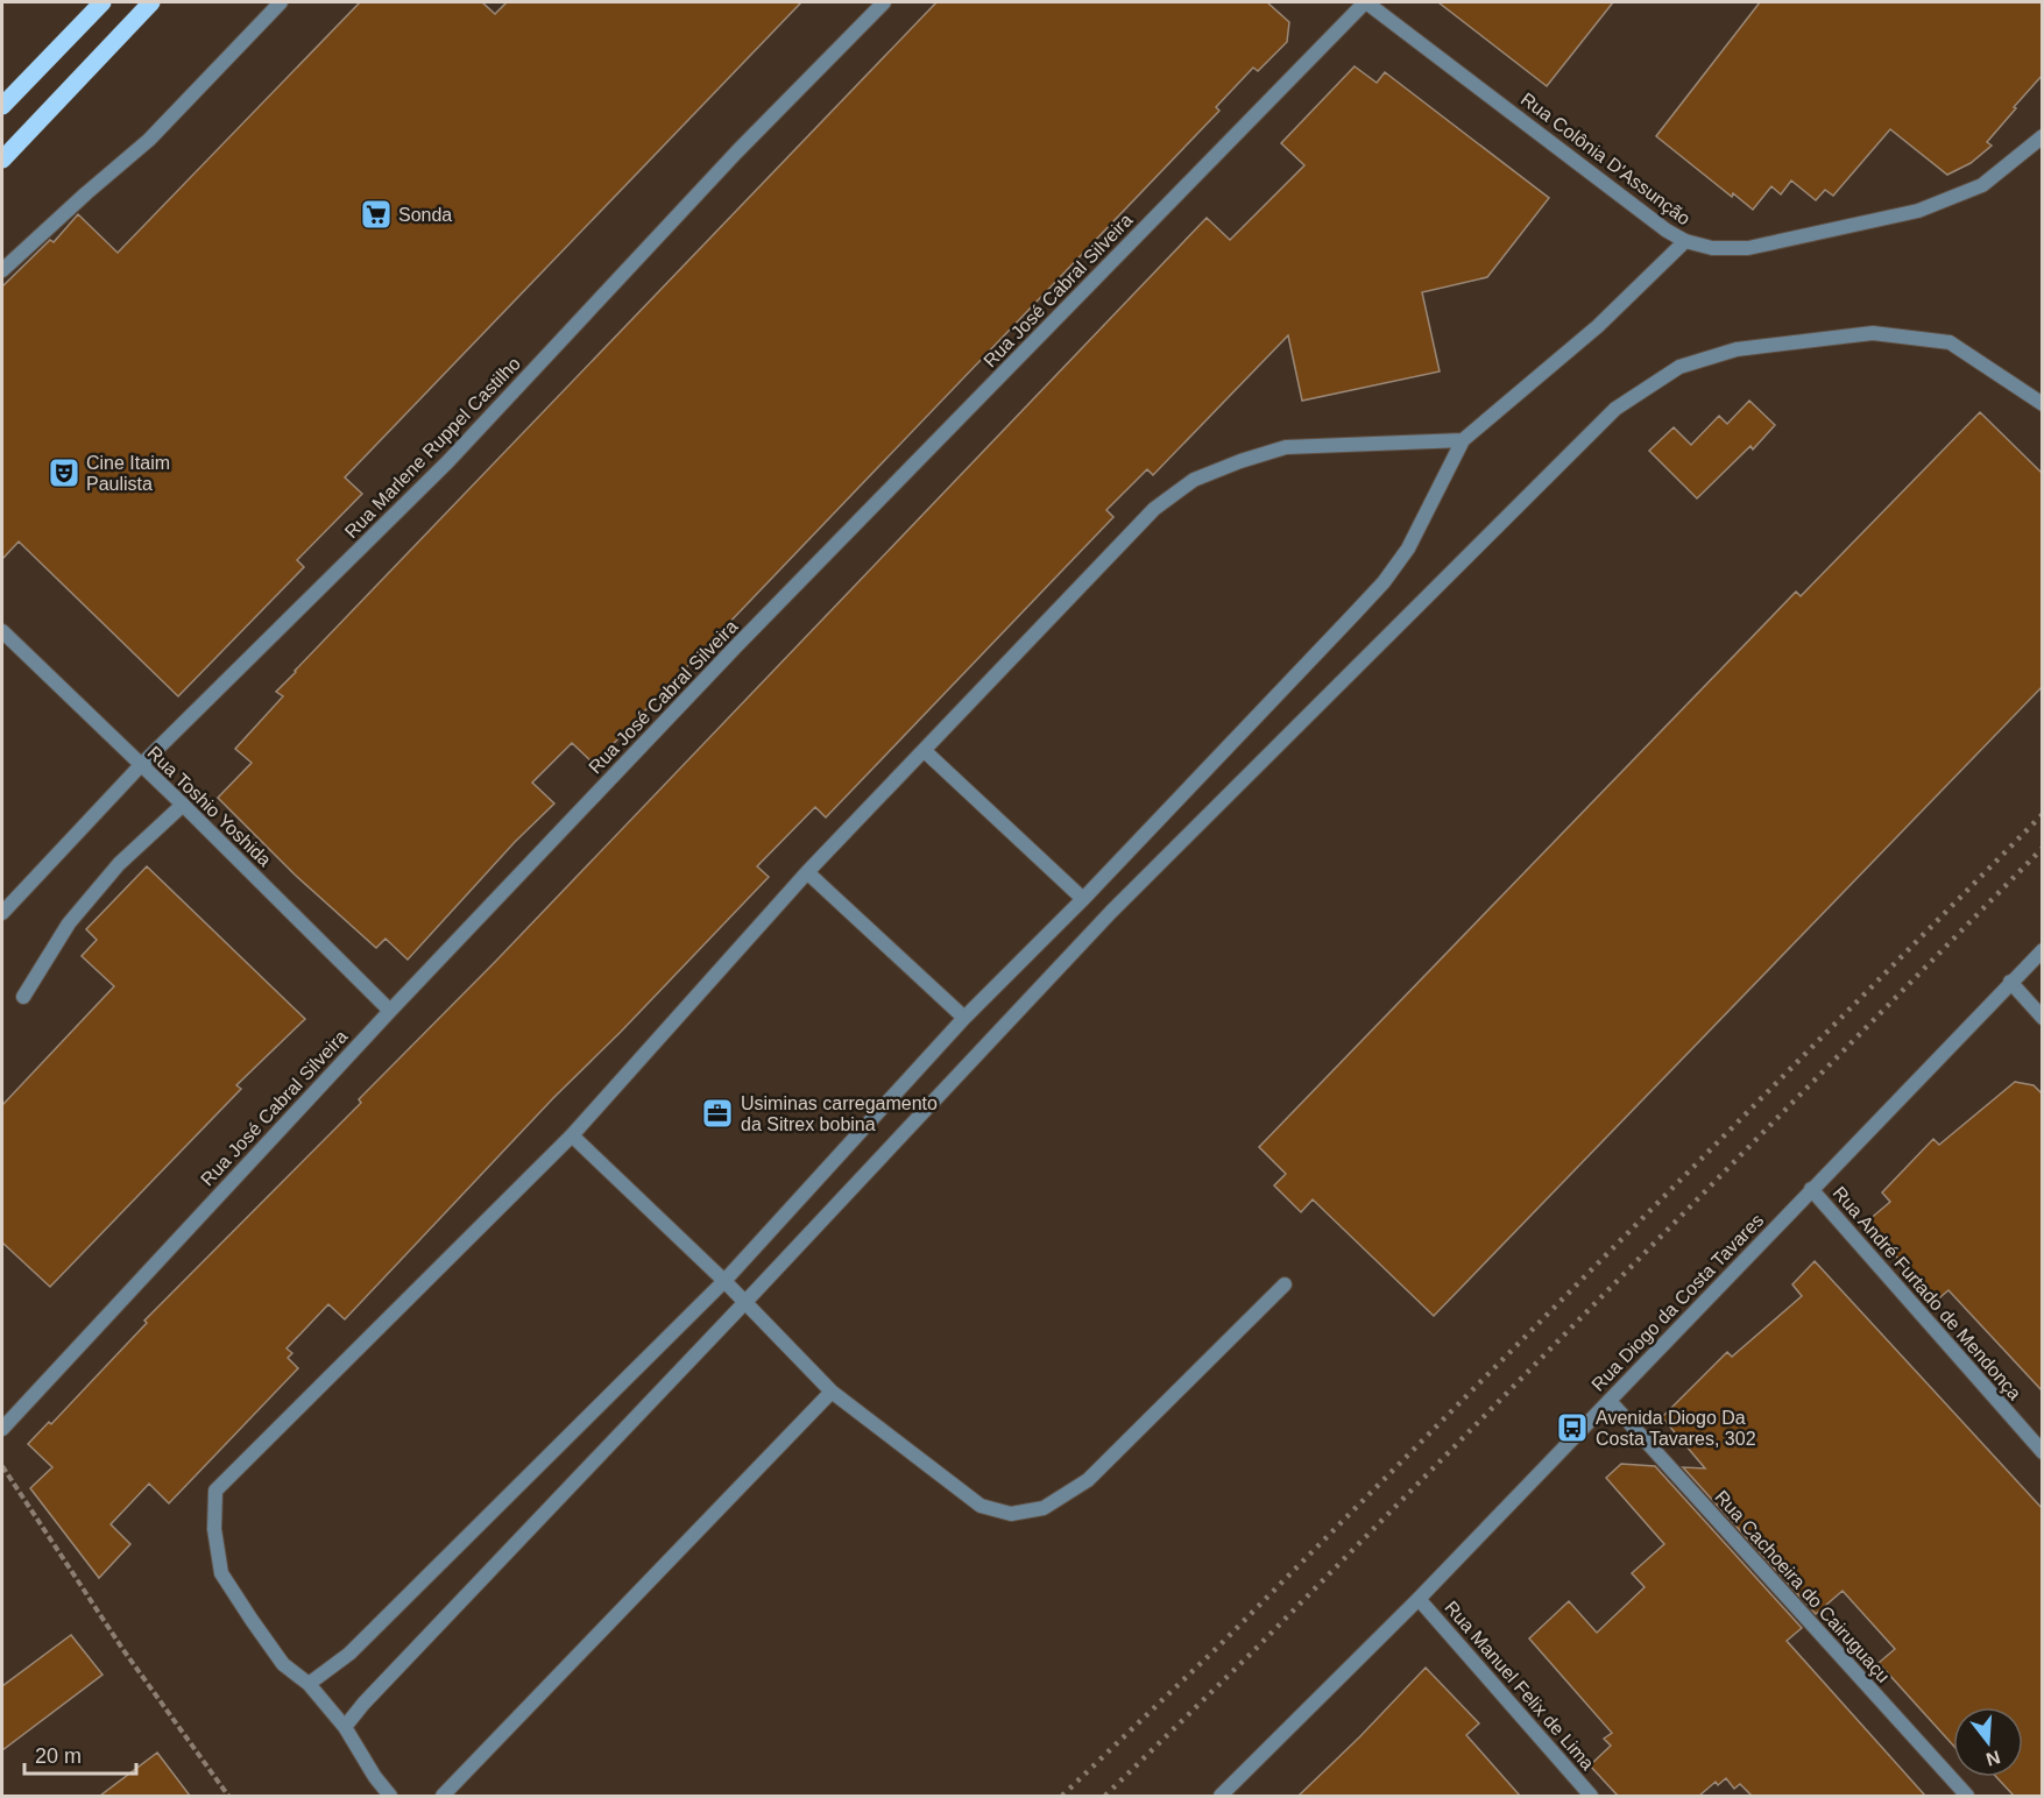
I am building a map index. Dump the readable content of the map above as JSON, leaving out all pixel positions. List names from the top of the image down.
{
  "streets": {
    "street": [
      "Rua Colônia D'Assunção",
      "Rua José Cabral Silveira",
      "Rua Marlene Ruppel Castilho",
      "Rua Toshio Yoshida",
      "Rua André Furtado de Mendonça",
      "Rua Diogo da Costa Tavares",
      "Rua Cachoeira do Cairuguaçu",
      "Rua Manuel Felix de Lima"
    ]
  },
  "crossings": [
    ["Rua Colônia D'Assunção", "Rua José Cabral Silveira"],
    ["Rua José Cabral Silveira", "Rua Toshio Yoshida"],
    ["Rua Marlene Ruppel Castilho", "Rua Toshio Yoshida"],
    ["Rua André Furtado de Mendonça", "Rua Diogo da Costa Tavares"],
    ["Rua Diogo da Costa Tavares", "Rua Cachoeira do Cairuguaçu"],
    ["Rua Diogo da Costa Tavares", "Rua Manuel Felix de Lima"]
  ],
  "places": {
    "supermarket": ["Sonda"],
    "theatre": ["Cine Itaim Paulista"],
    "office": ["Usiminas carregamento da Sitrex bobina"],
    "bus stop": ["Avenida Diogo Da Costa Tavares, 302"]
  },
  "scale_bar": "20 m",
  "north": "bottom"
}
